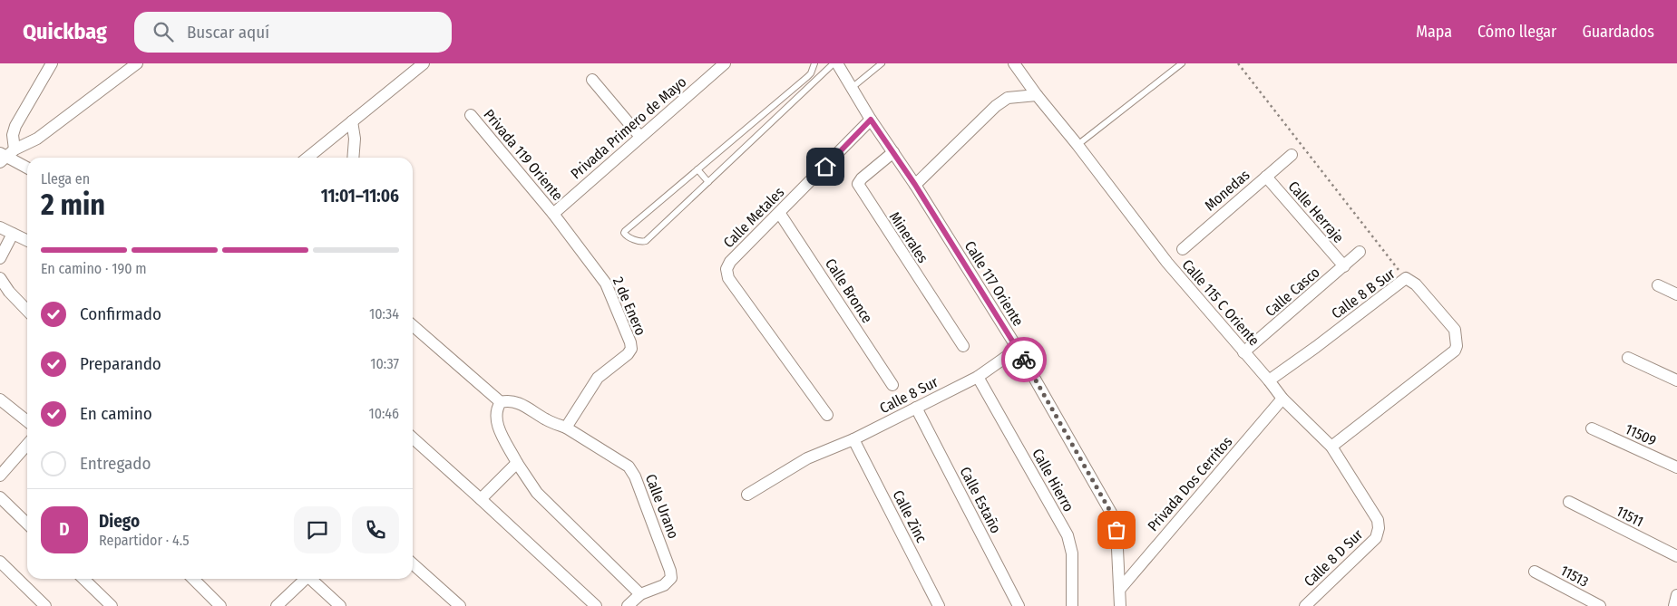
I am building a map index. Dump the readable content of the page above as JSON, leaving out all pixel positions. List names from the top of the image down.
{
  "streets": {
    "street": [
      "Privada Primero de Mayo",
      "Privada 119 Oriente",
      "Monedas",
      "Calle Herraje",
      "Calle Metales",
      "Minerales",
      "Calle 117 Oriente",
      "Calle Bronce",
      "Calle Casco",
      "Calle 8 B Sur",
      "Calle 115 C Oriente",
      "2 de Enero",
      "Calle 8 Sur",
      "11509",
      "Calle Hierro",
      "Privada Dos Cerritos",
      "Calle Estaño",
      "Calle Urano",
      "Calle Zinc",
      "11511",
      "Calle 8 D Sur",
      "11513"
    ]
  },
  "crossings": [
    ["Privada Primero de Mayo", "Privada 119 Oriente"],
    ["Privada Primero de Mayo", "2 de Enero"],
    ["Privada 119 Oriente", "2 de Enero"],
    ["Monedas", "Calle Herraje"],
    ["Calle Herraje", "Calle Casco"],
    ["Calle Metales", "Calle 117 Oriente"],
    ["Calle Metales", "Calle Bronce"],
    ["Minerales", "Calle 117 Oriente"],
    ["Calle 117 Oriente", "Calle 8 Sur"],
    ["Calle 117 Oriente", "Privada Dos Cerritos"],
    ["Calle Casco", "Calle 115 C Oriente"],
    ["Calle 8 B Sur", "Calle 115 C Oriente"],
    ["Calle 115 C Oriente", "Privada Dos Cerritos"],
    ["Calle 115 C Oriente", "Calle 8 D Sur"],
    ["2 de Enero", "Calle Urano"],
    ["Calle 8 Sur", "Calle Hierro"],
    ["Calle 8 Sur", "Calle Estaño"],
    ["Calle 8 Sur", "Calle Zinc"]
  ],
  "page": {
    "header": "Quickbag",
    "search": "Buscar aquí",
    "nav": ["Mapa", "Cómo llegar", "Guardados"],
    "heading": ["2 min", "Llega en", "11:01–11:06"],
    "panel": ["Diego", "Repartidor · 4.5"],
    "bar": "En camino · 190 m",
    "list": [
      ["Confirmado", "10:34"],
      ["Preparando", "10:37"],
      ["En camino", "10:46"],
      "Entregado"
    ],
    "round": "D"
  }
}
